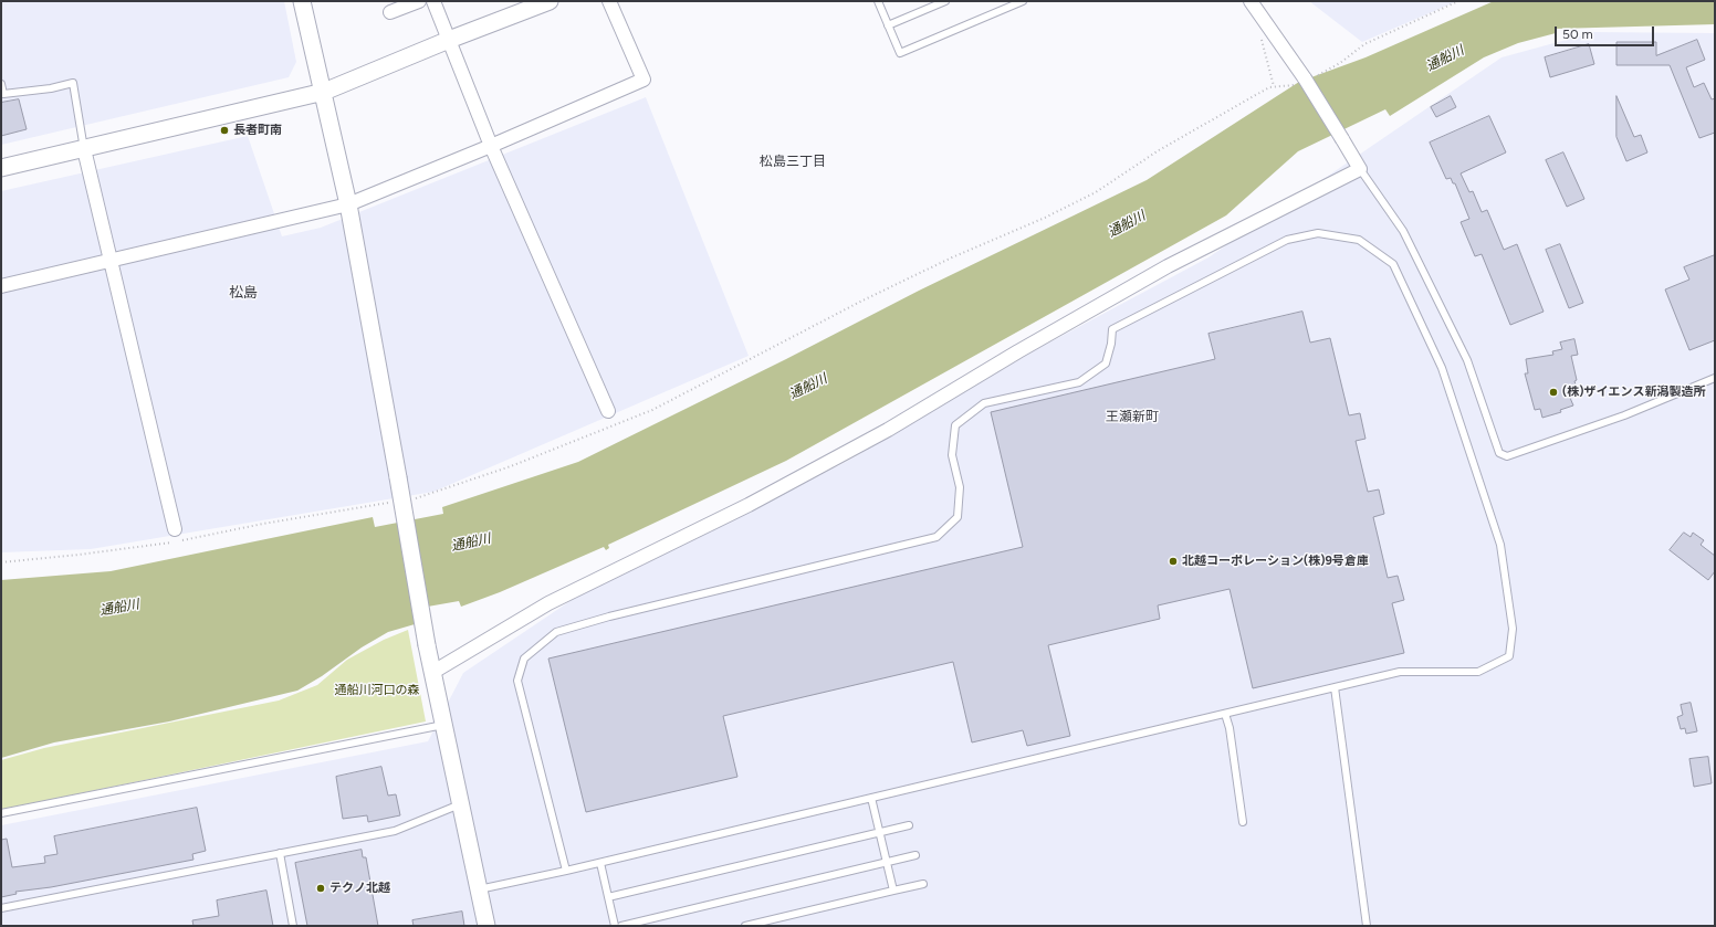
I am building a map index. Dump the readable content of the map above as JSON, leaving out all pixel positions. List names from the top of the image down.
{
  "districts": ["松島三丁目", "松島", "王瀬新町"],
  "water": ["通船川"],
  "parks": ["通船川河口の森"],
  "places": [
    "長者町南",
    "(株)ザイエンス新潟製造所",
    "北越コーポレーション(株)9号倉庫",
    "テクノ北越"
  ],
  "scale_bar": "50 m"
}
